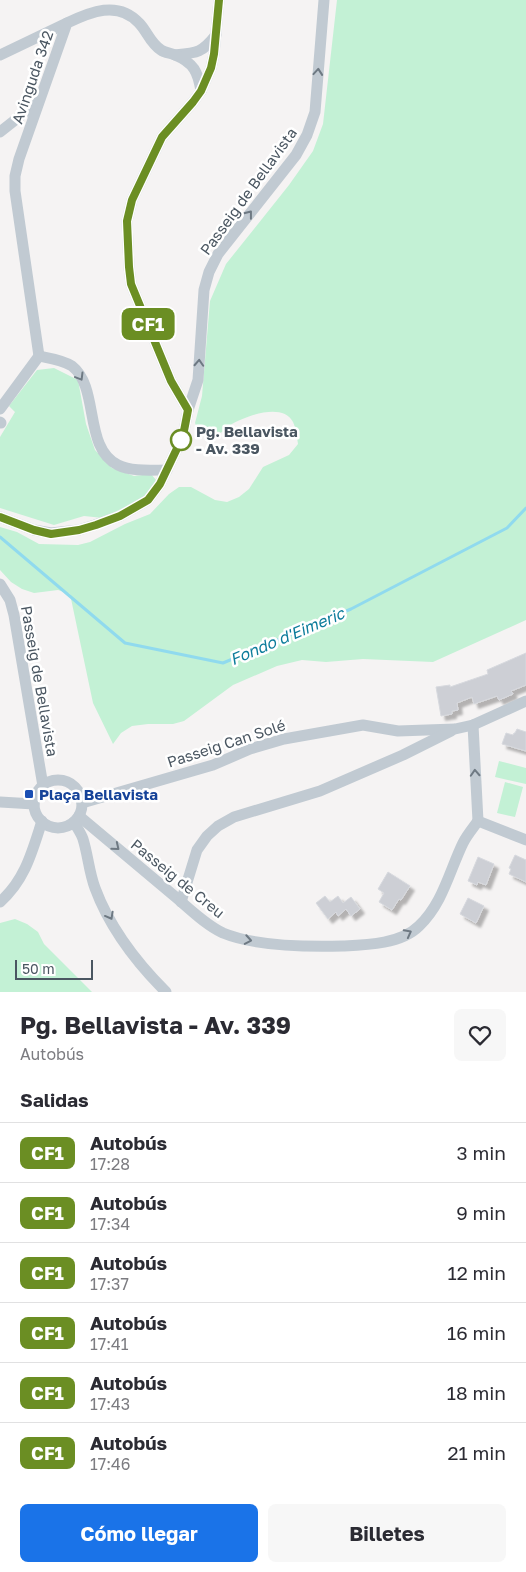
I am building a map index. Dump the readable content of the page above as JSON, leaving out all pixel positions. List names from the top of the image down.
{
  "streets": {
    "street": [
      "Avinguda 342",
      "Passeig de Bellavista",
      "Passeig Can Solé",
      "Passeig de Creu"
    ]
  },
  "crossings": [
    ["Passeig de Bellavista", "Passeig Can Solé"],
    ["Passeig de Bellavista", "Passeig de Creu"],
    ["Passeig Can Solé", "Passeig de Creu"]
  ],
  "one_way": ["Passeig de Bellavista"],
  "water": ["Fondo d'Eimeric"],
  "places": {
    "other": ["Pg. Bellavista - Av. 339"],
    "transit": ["Plaça Bellavista"]
  },
  "lines": ["bus line CF1"],
  "scale_bar": "50 m",
  "page": {
    "on_map": "CF1",
    "scale": "50 m",
    "heading": [
      ["Pg. Bellavista - Av. 339", "Autobús"],
      "Salidas"
    ],
    "list": [
      {
        "mark": "CF1",
        "name": "Autobús",
        "note": "17:28",
        "value": "3 min"
      },
      {
        "mark": "CF1",
        "name": "Autobús",
        "note": "17:34",
        "value": "9 min"
      },
      {
        "mark": "CF1",
        "name": "Autobús",
        "note": "17:37",
        "value": "12 min"
      },
      {
        "mark": "CF1",
        "name": "Autobús",
        "note": "17:41",
        "value": "16 min"
      },
      {
        "mark": "CF1",
        "name": "Autobús",
        "note": "17:43",
        "value": "18 min"
      },
      {
        "mark": "CF1",
        "name": "Autobús",
        "note": "17:46",
        "value": "21 min"
      }
    ],
    "buttons": ["Cómo llegar", "Billetes"]
  }
}
